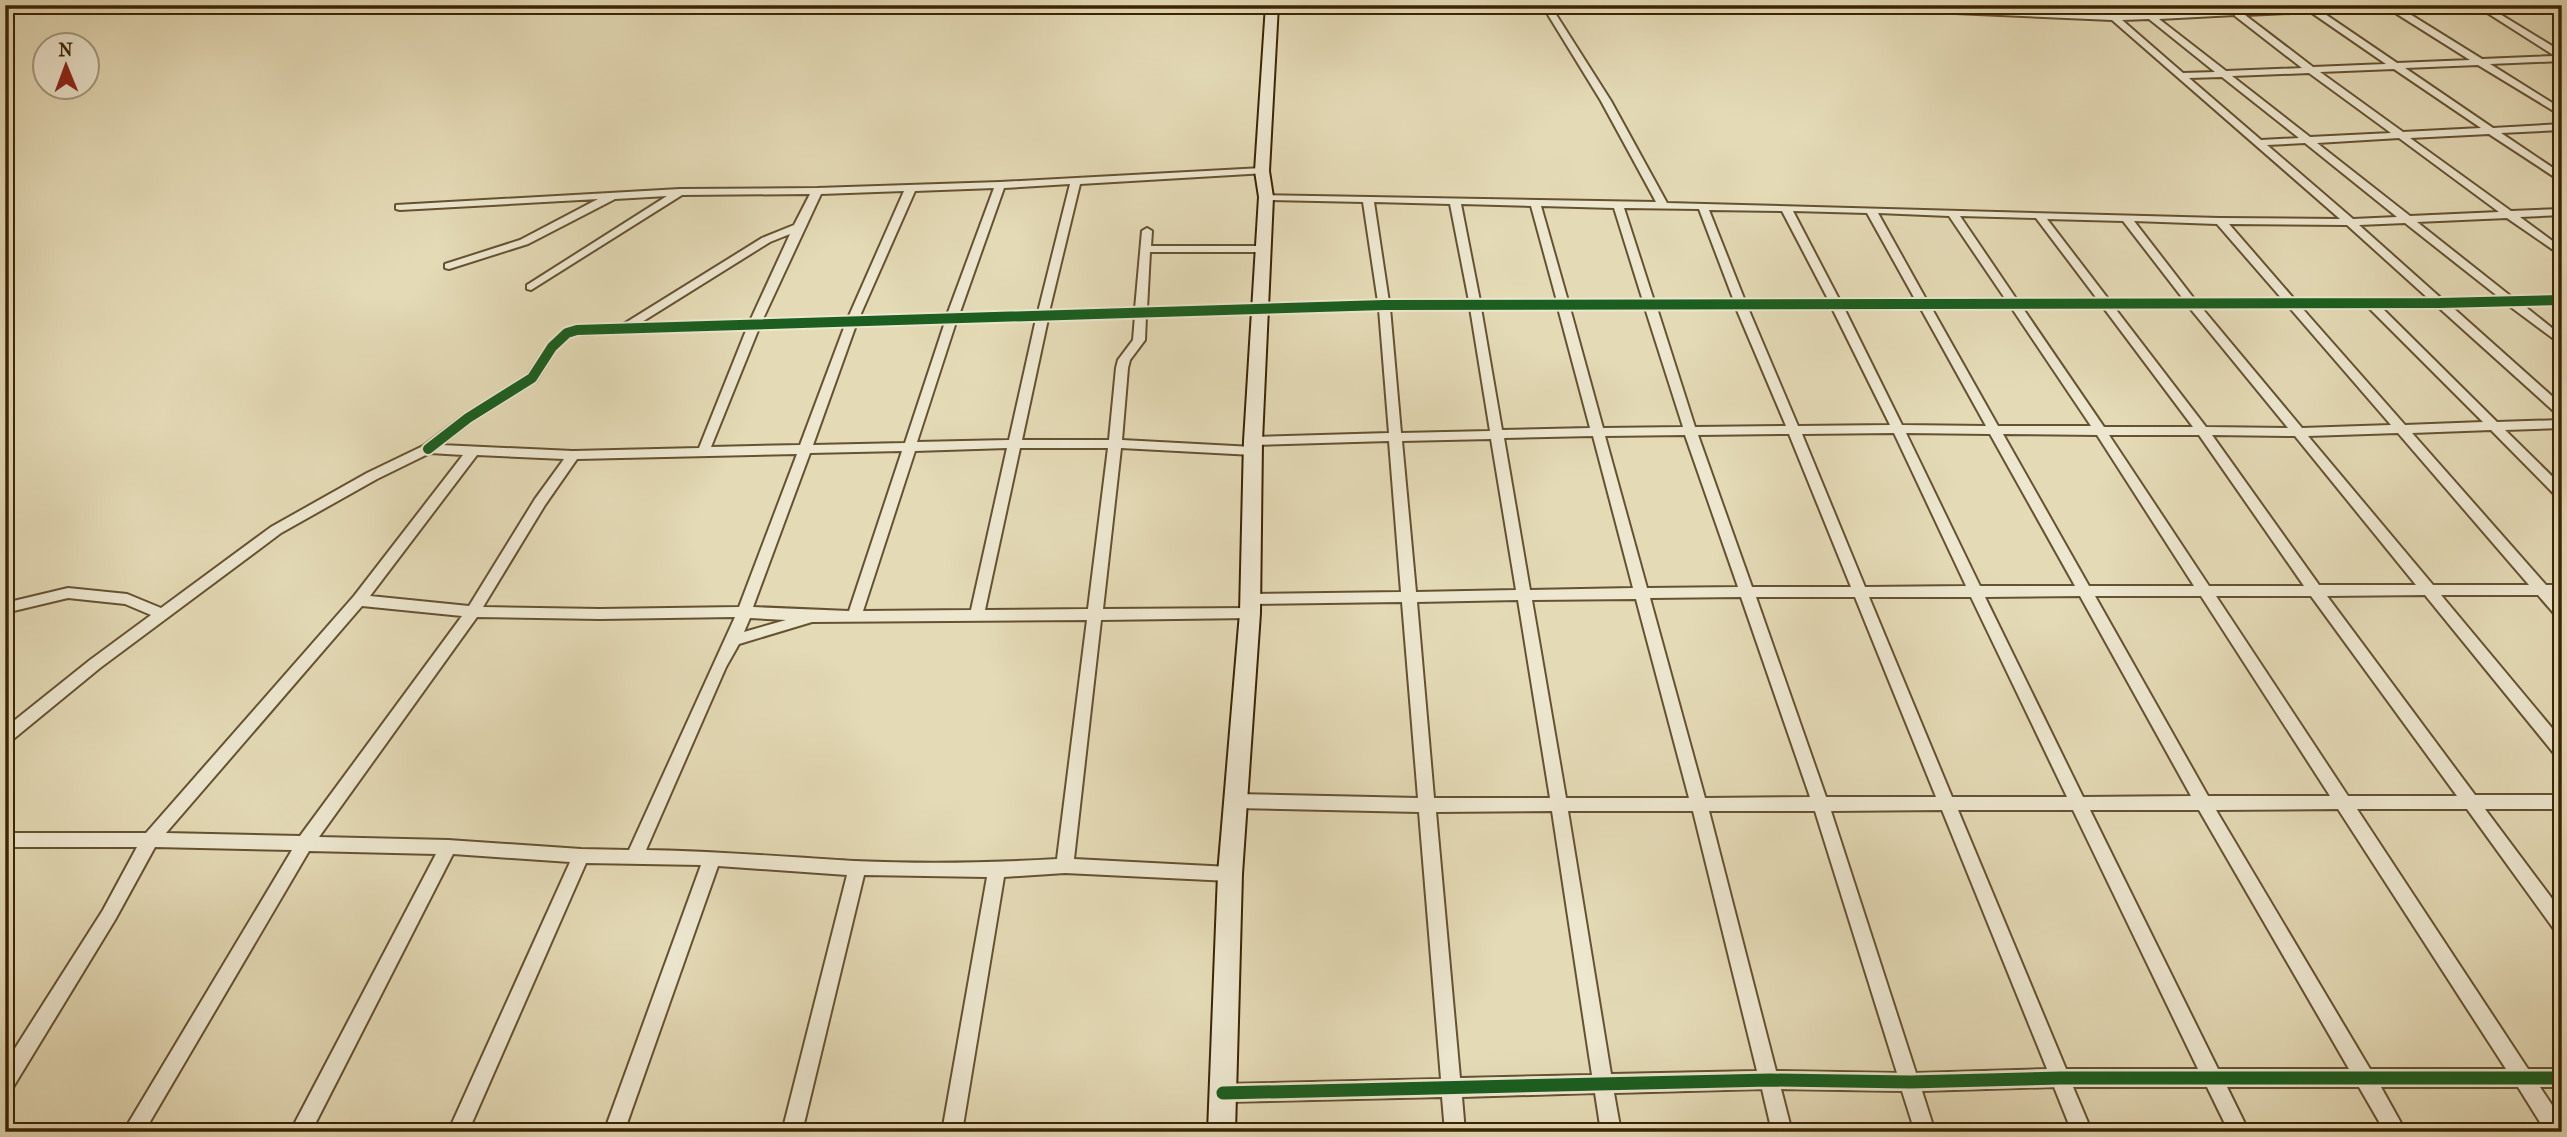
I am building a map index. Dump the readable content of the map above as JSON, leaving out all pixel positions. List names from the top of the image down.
{
  "north": "top"
}
